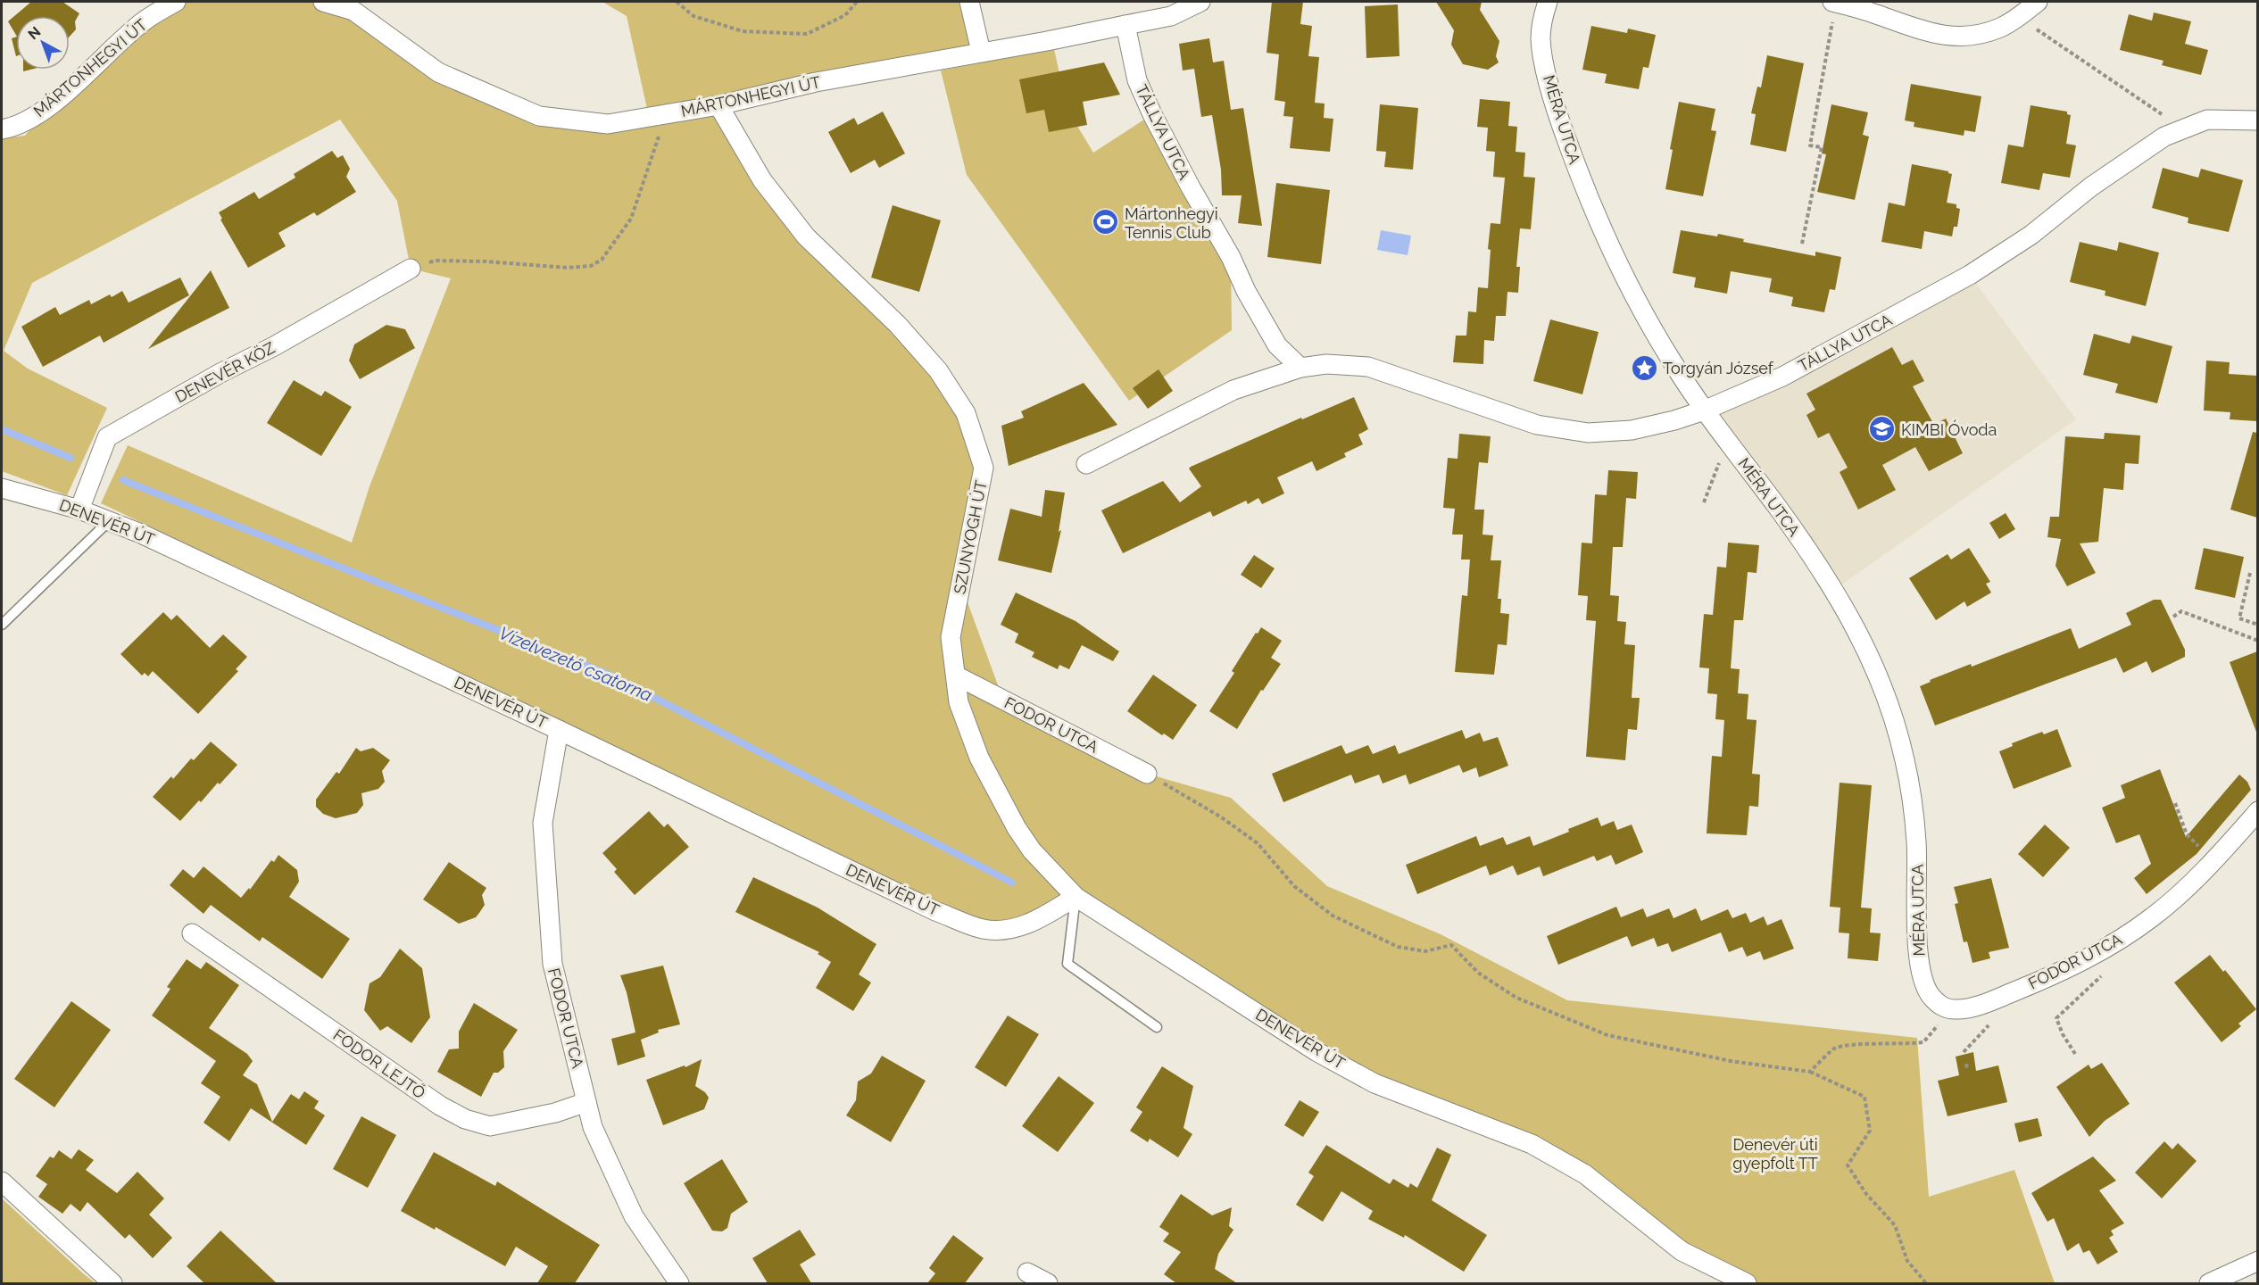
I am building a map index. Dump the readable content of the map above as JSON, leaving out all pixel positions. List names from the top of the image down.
{
  "streets": {
    "street": [
      "MÁRTONHEGYI ÚT",
      "MÉRA UTCA",
      "TÁLLYA UTCA",
      "DENEVÉR KÖZ",
      "DENEVÉR ÚT",
      "SZUNYOGH ÚT",
      "FODOR UTCA",
      "FODOR LEJTŐ"
    ]
  },
  "crossings": [
    ["MÁRTONHEGYI ÚT", "TÁLLYA UTCA"],
    ["MÁRTONHEGYI ÚT", "SZUNYOGH ÚT"],
    ["MÉRA UTCA", "TÁLLYA UTCA"],
    ["MÉRA UTCA", "FODOR UTCA"],
    ["DENEVÉR KÖZ", "DENEVÉR ÚT"],
    ["DENEVÉR ÚT", "SZUNYOGH ÚT"],
    ["DENEVÉR ÚT", "FODOR UTCA"],
    ["SZUNYOGH ÚT", "FODOR UTCA"],
    ["FODOR UTCA", "FODOR LEJTŐ"]
  ],
  "water": ["Vízelvezető csatorna"],
  "parks": ["Denevér úti gyepfolt TT"],
  "places": {
    "sports": ["Mártonhegyi Tennis Club"],
    "place": ["Torgyán József"],
    "school or university": ["KIMBI Óvoda"]
  },
  "north": "top left"
}
